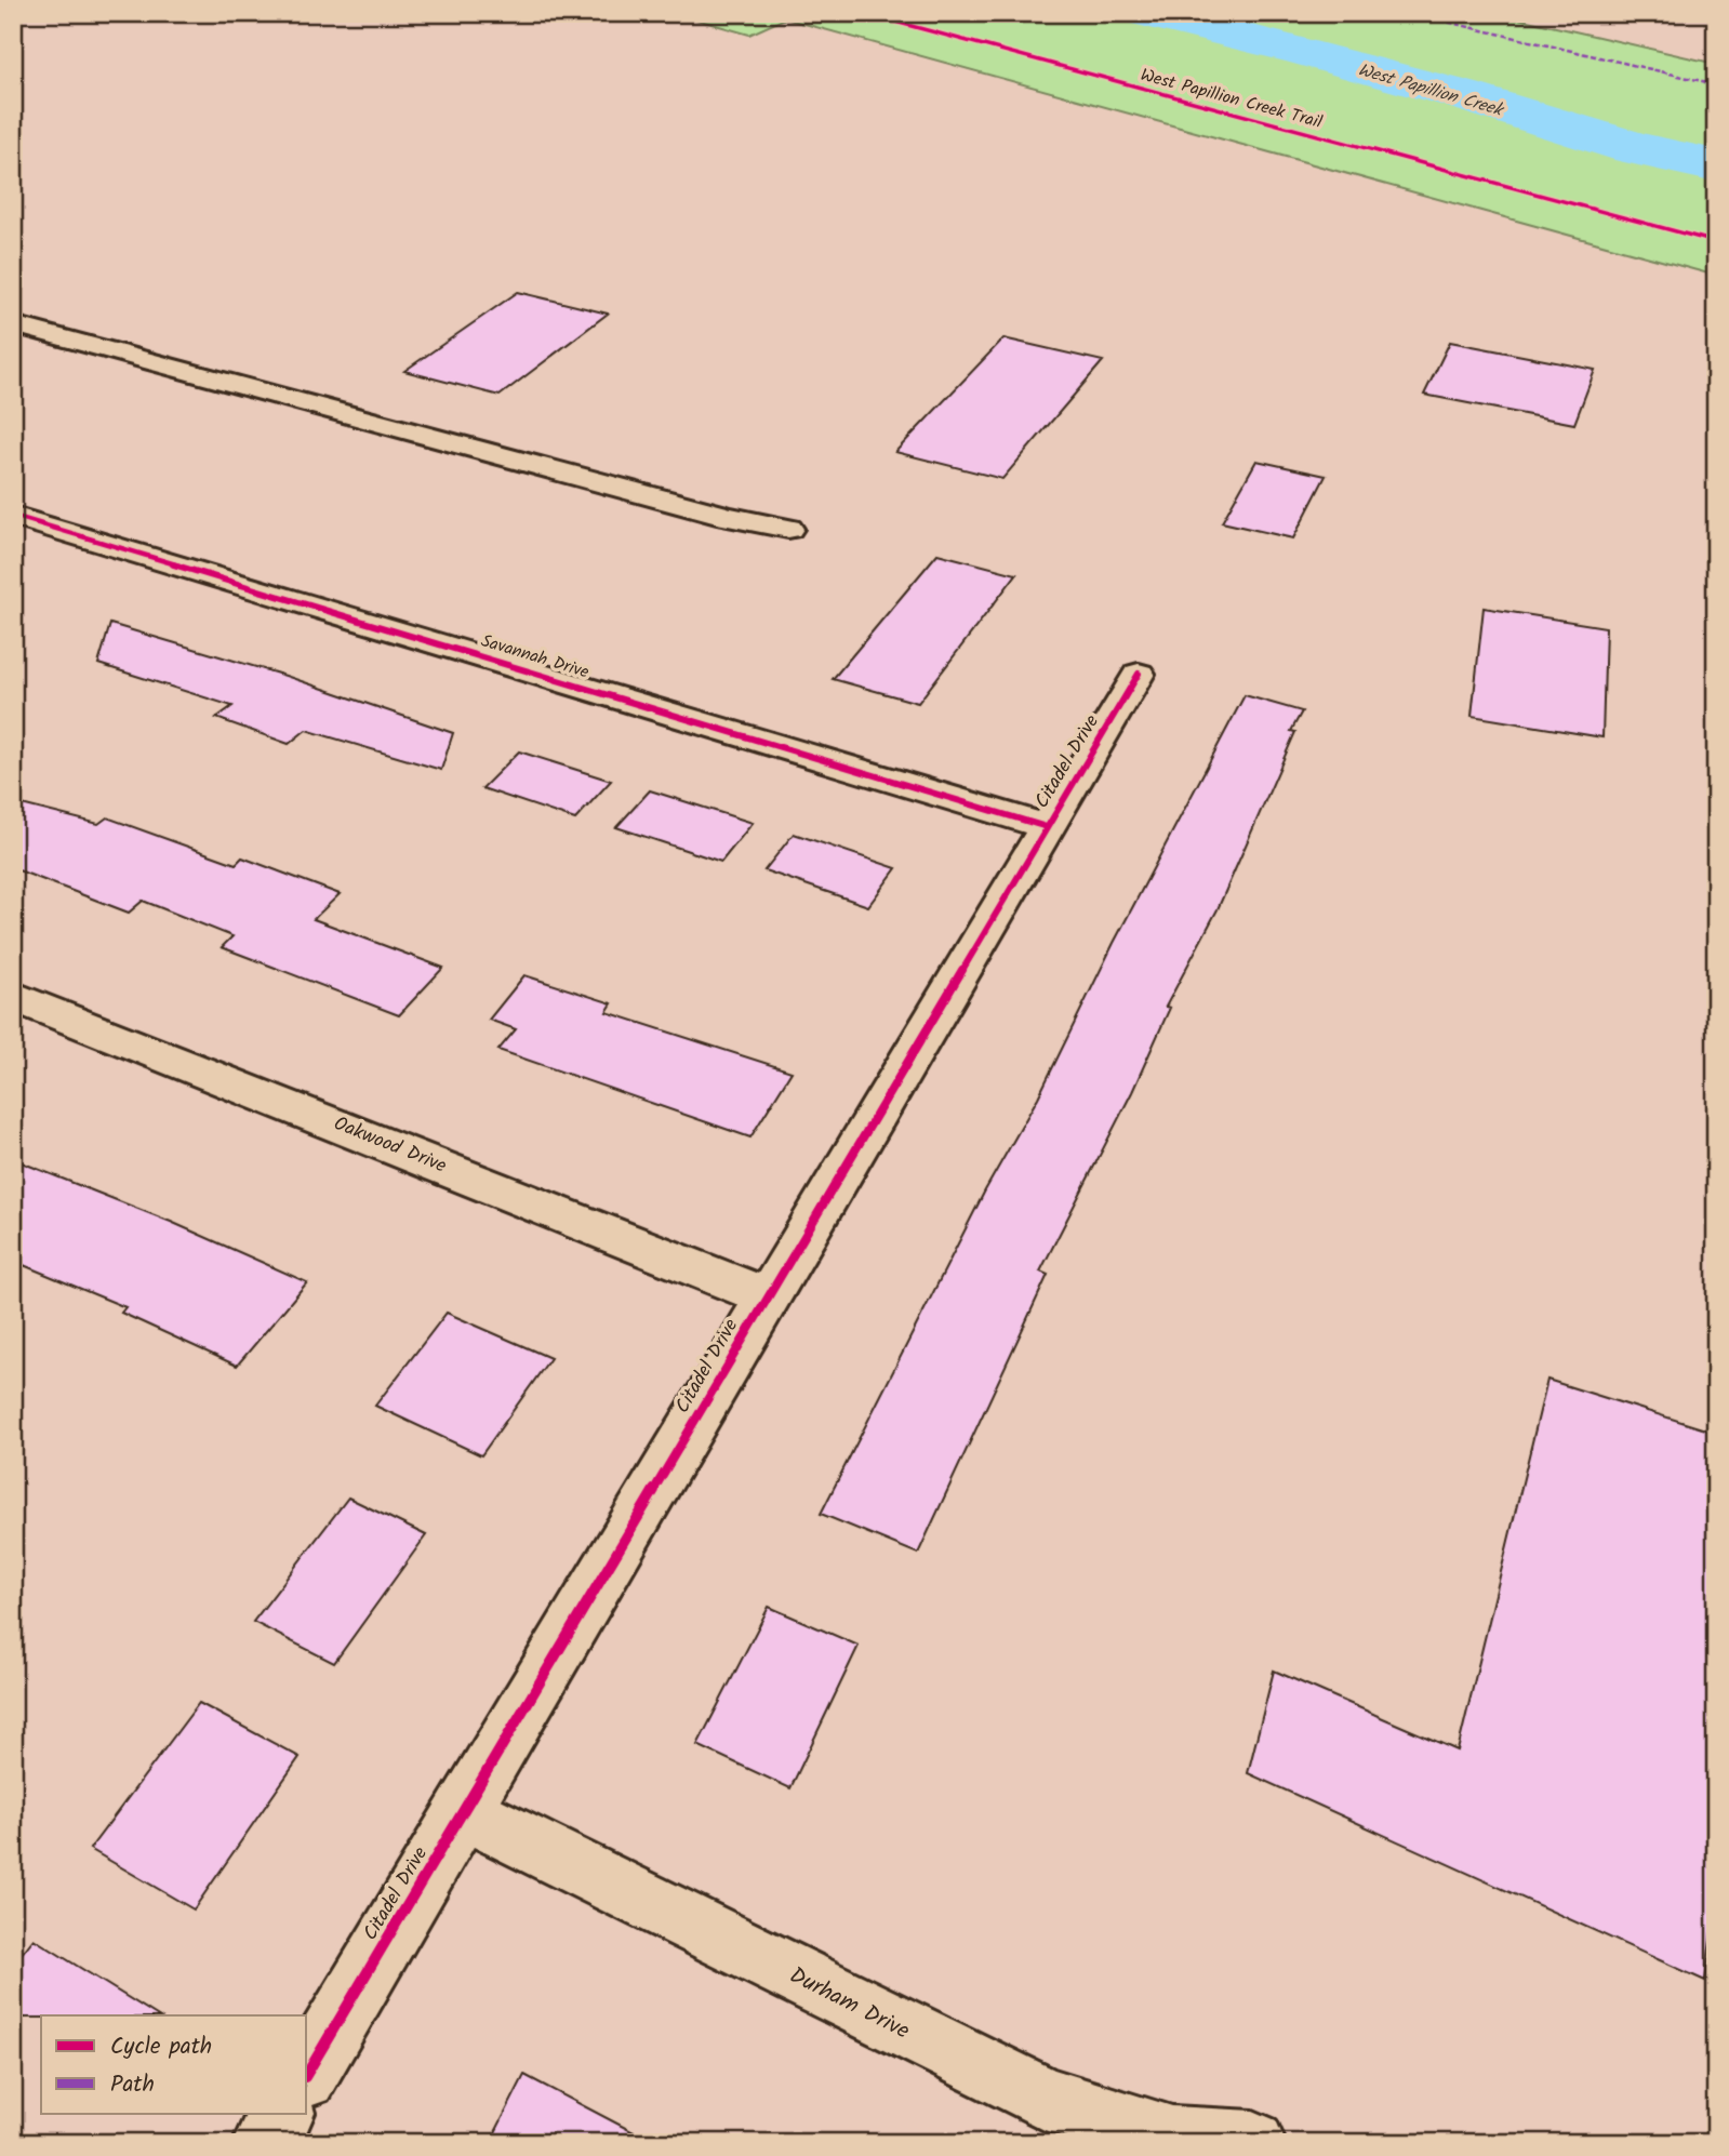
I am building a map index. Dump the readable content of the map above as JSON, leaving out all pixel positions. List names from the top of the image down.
{
  "streets": {
    "street": [
      "Savannah Drive",
      "Citadel Drive",
      "Oakwood Drive",
      "Durham Drive"
    ],
    "cycle path": ["West Papillion Creek Trail"]
  },
  "crossings": [
    ["Savannah Drive", "Citadel Drive"],
    ["Citadel Drive", "Oakwood Drive"],
    ["Citadel Drive", "Durham Drive"]
  ],
  "water": ["West Papillion Creek"],
  "legend": ["Cycle path", "Path"]
}
